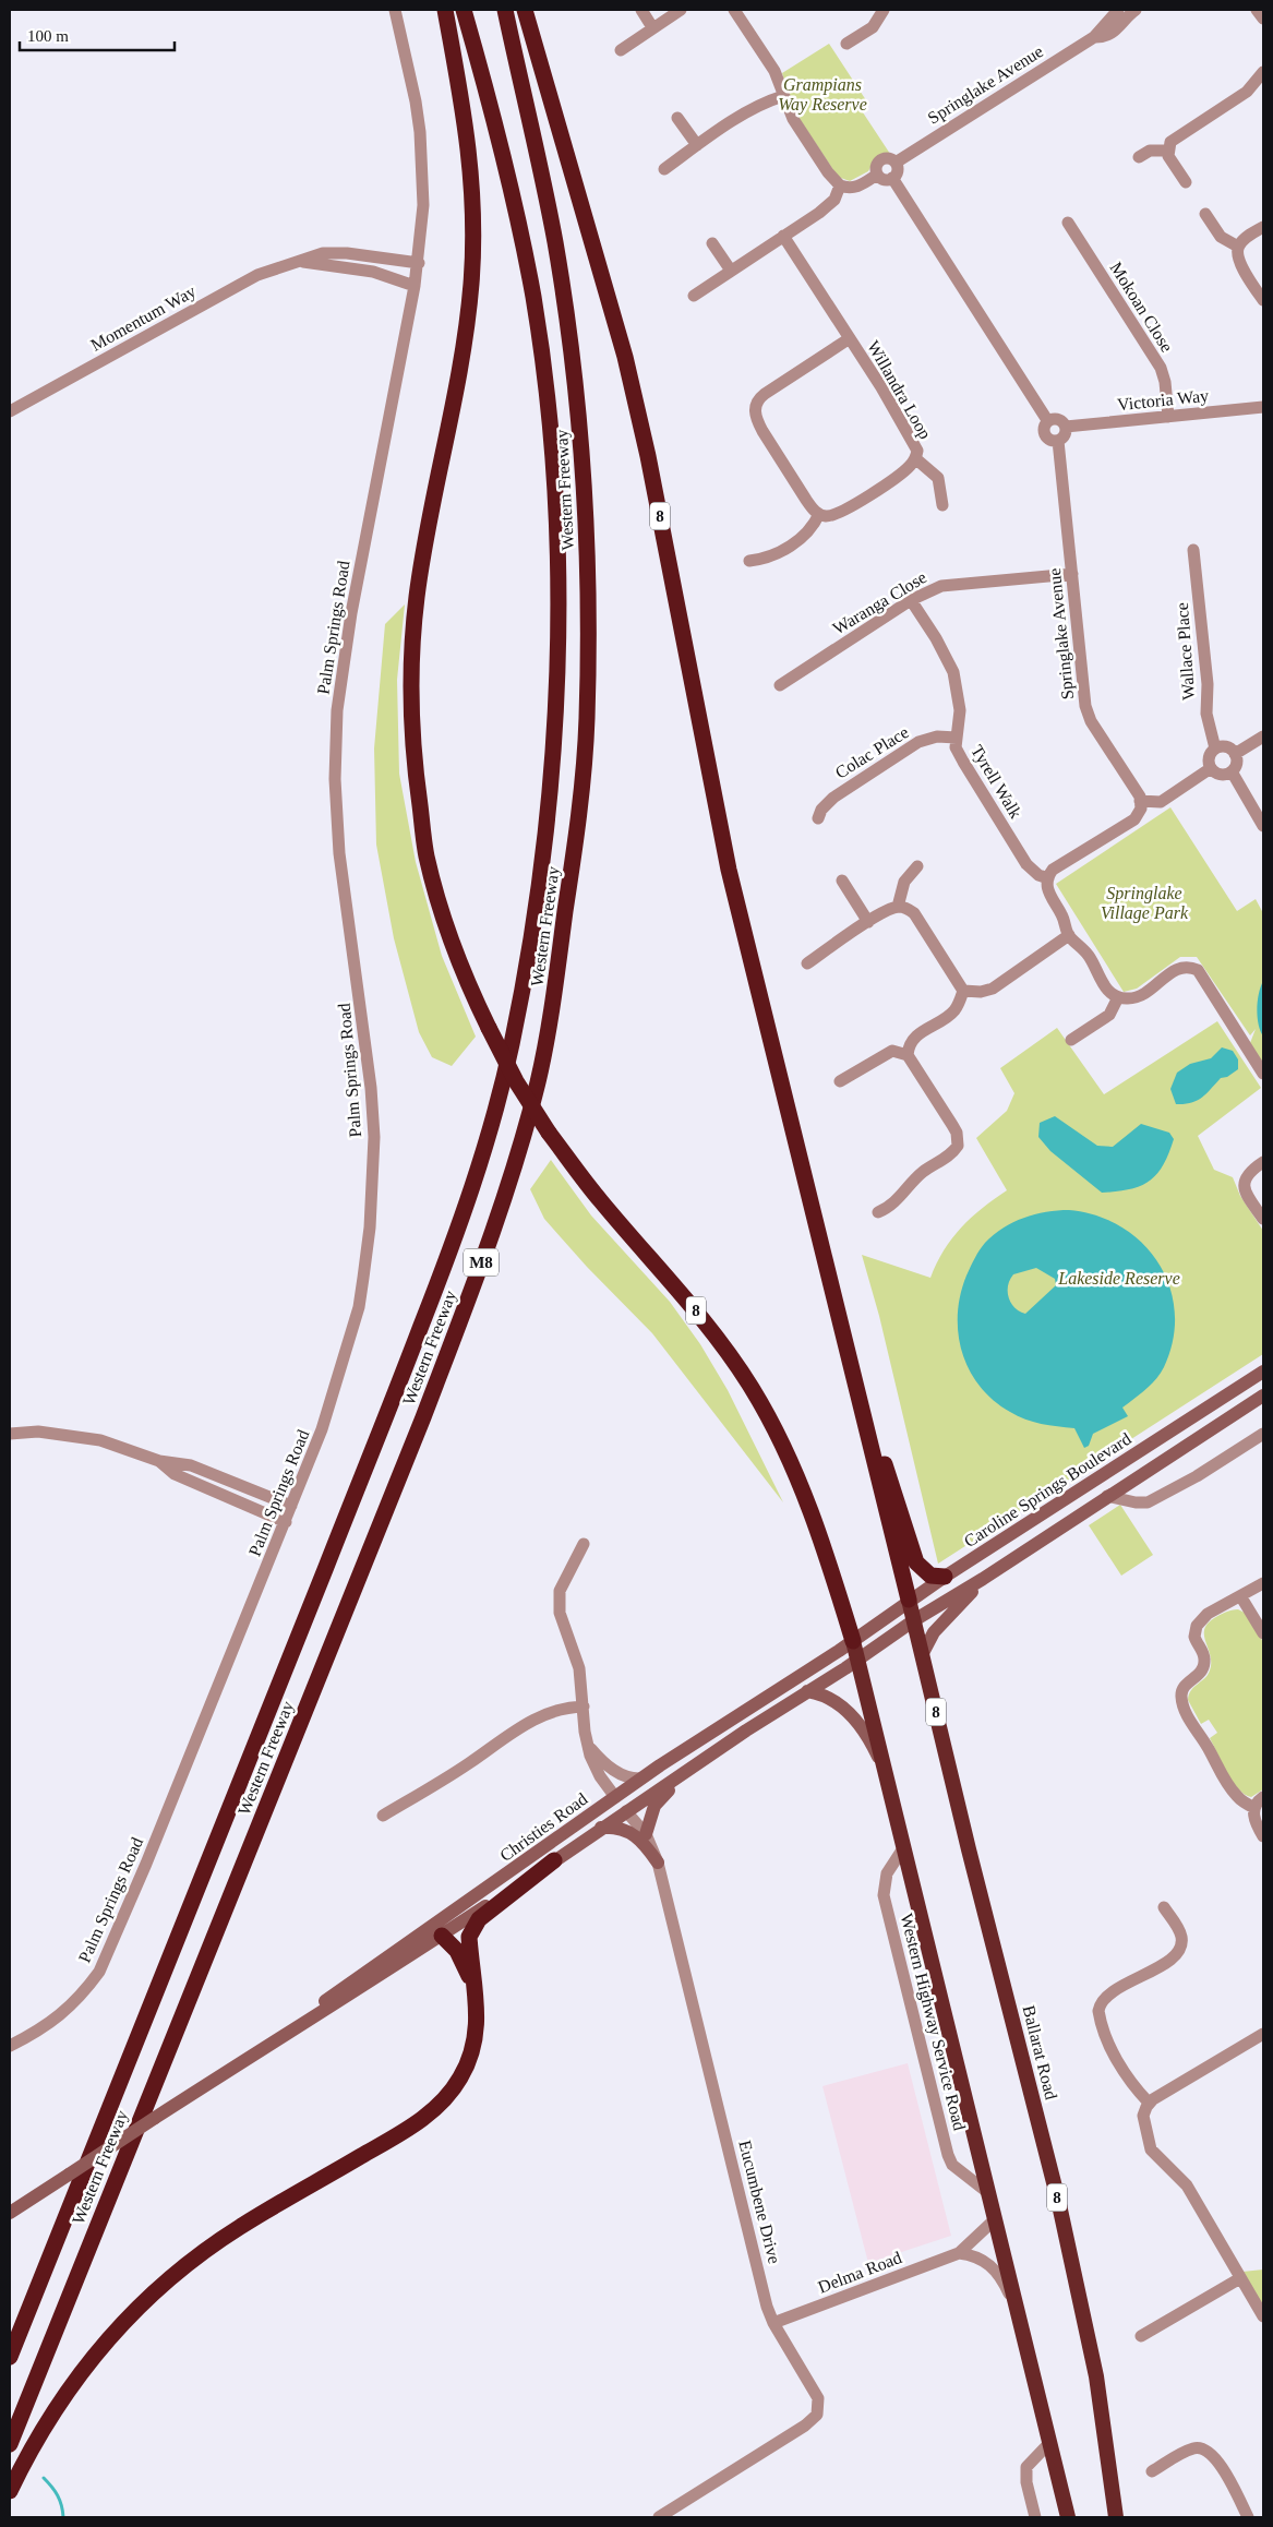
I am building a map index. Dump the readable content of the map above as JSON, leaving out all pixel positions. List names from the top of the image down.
{
  "streets": {
    "highway": [
      "Western Freeway",
      "8",
      "M8",
      "Ballarat Road"
    ],
    "main road": ["Caroline Springs Boulevard", "Christies Road"],
    "street": [
      "Springlake Avenue",
      "Mokoan Close",
      "Momentum Way",
      "Willandra Loop",
      "Victoria Way",
      "Waranga Close",
      "Palm Springs Road",
      "Wallace Place",
      "Colac Place",
      "Tyrell Walk",
      "Western Highway Service Road",
      "Eucumbene Drive",
      "Delma Road"
    ]
  },
  "crossings": [
    ["Springlake Avenue", "Victoria Way"],
    ["Springlake Avenue", "Waranga Close"],
    ["Mokoan Close", "Victoria Way"],
    ["Momentum Way", "Palm Springs Road"],
    ["8", "Caroline Springs Boulevard"],
    ["8", "Christies Road"],
    ["8", "Western Highway Service Road"],
    ["8", "Ballarat Road"],
    ["8", "Delma Road"],
    ["Waranga Close", "Tyrell Walk"],
    ["Colac Place", "Tyrell Walk"],
    ["Caroline Springs Boulevard", "Christies Road"],
    ["Caroline Springs Boulevard", "Ballarat Road"],
    ["Christies Road", "Eucumbene Drive"],
    ["Eucumbene Drive", "Delma Road"]
  ],
  "parks": ["Grampians Way Reserve", "Springlake Village Park", "Lakeside Reserve"],
  "scale_bar": "100 m"
}
